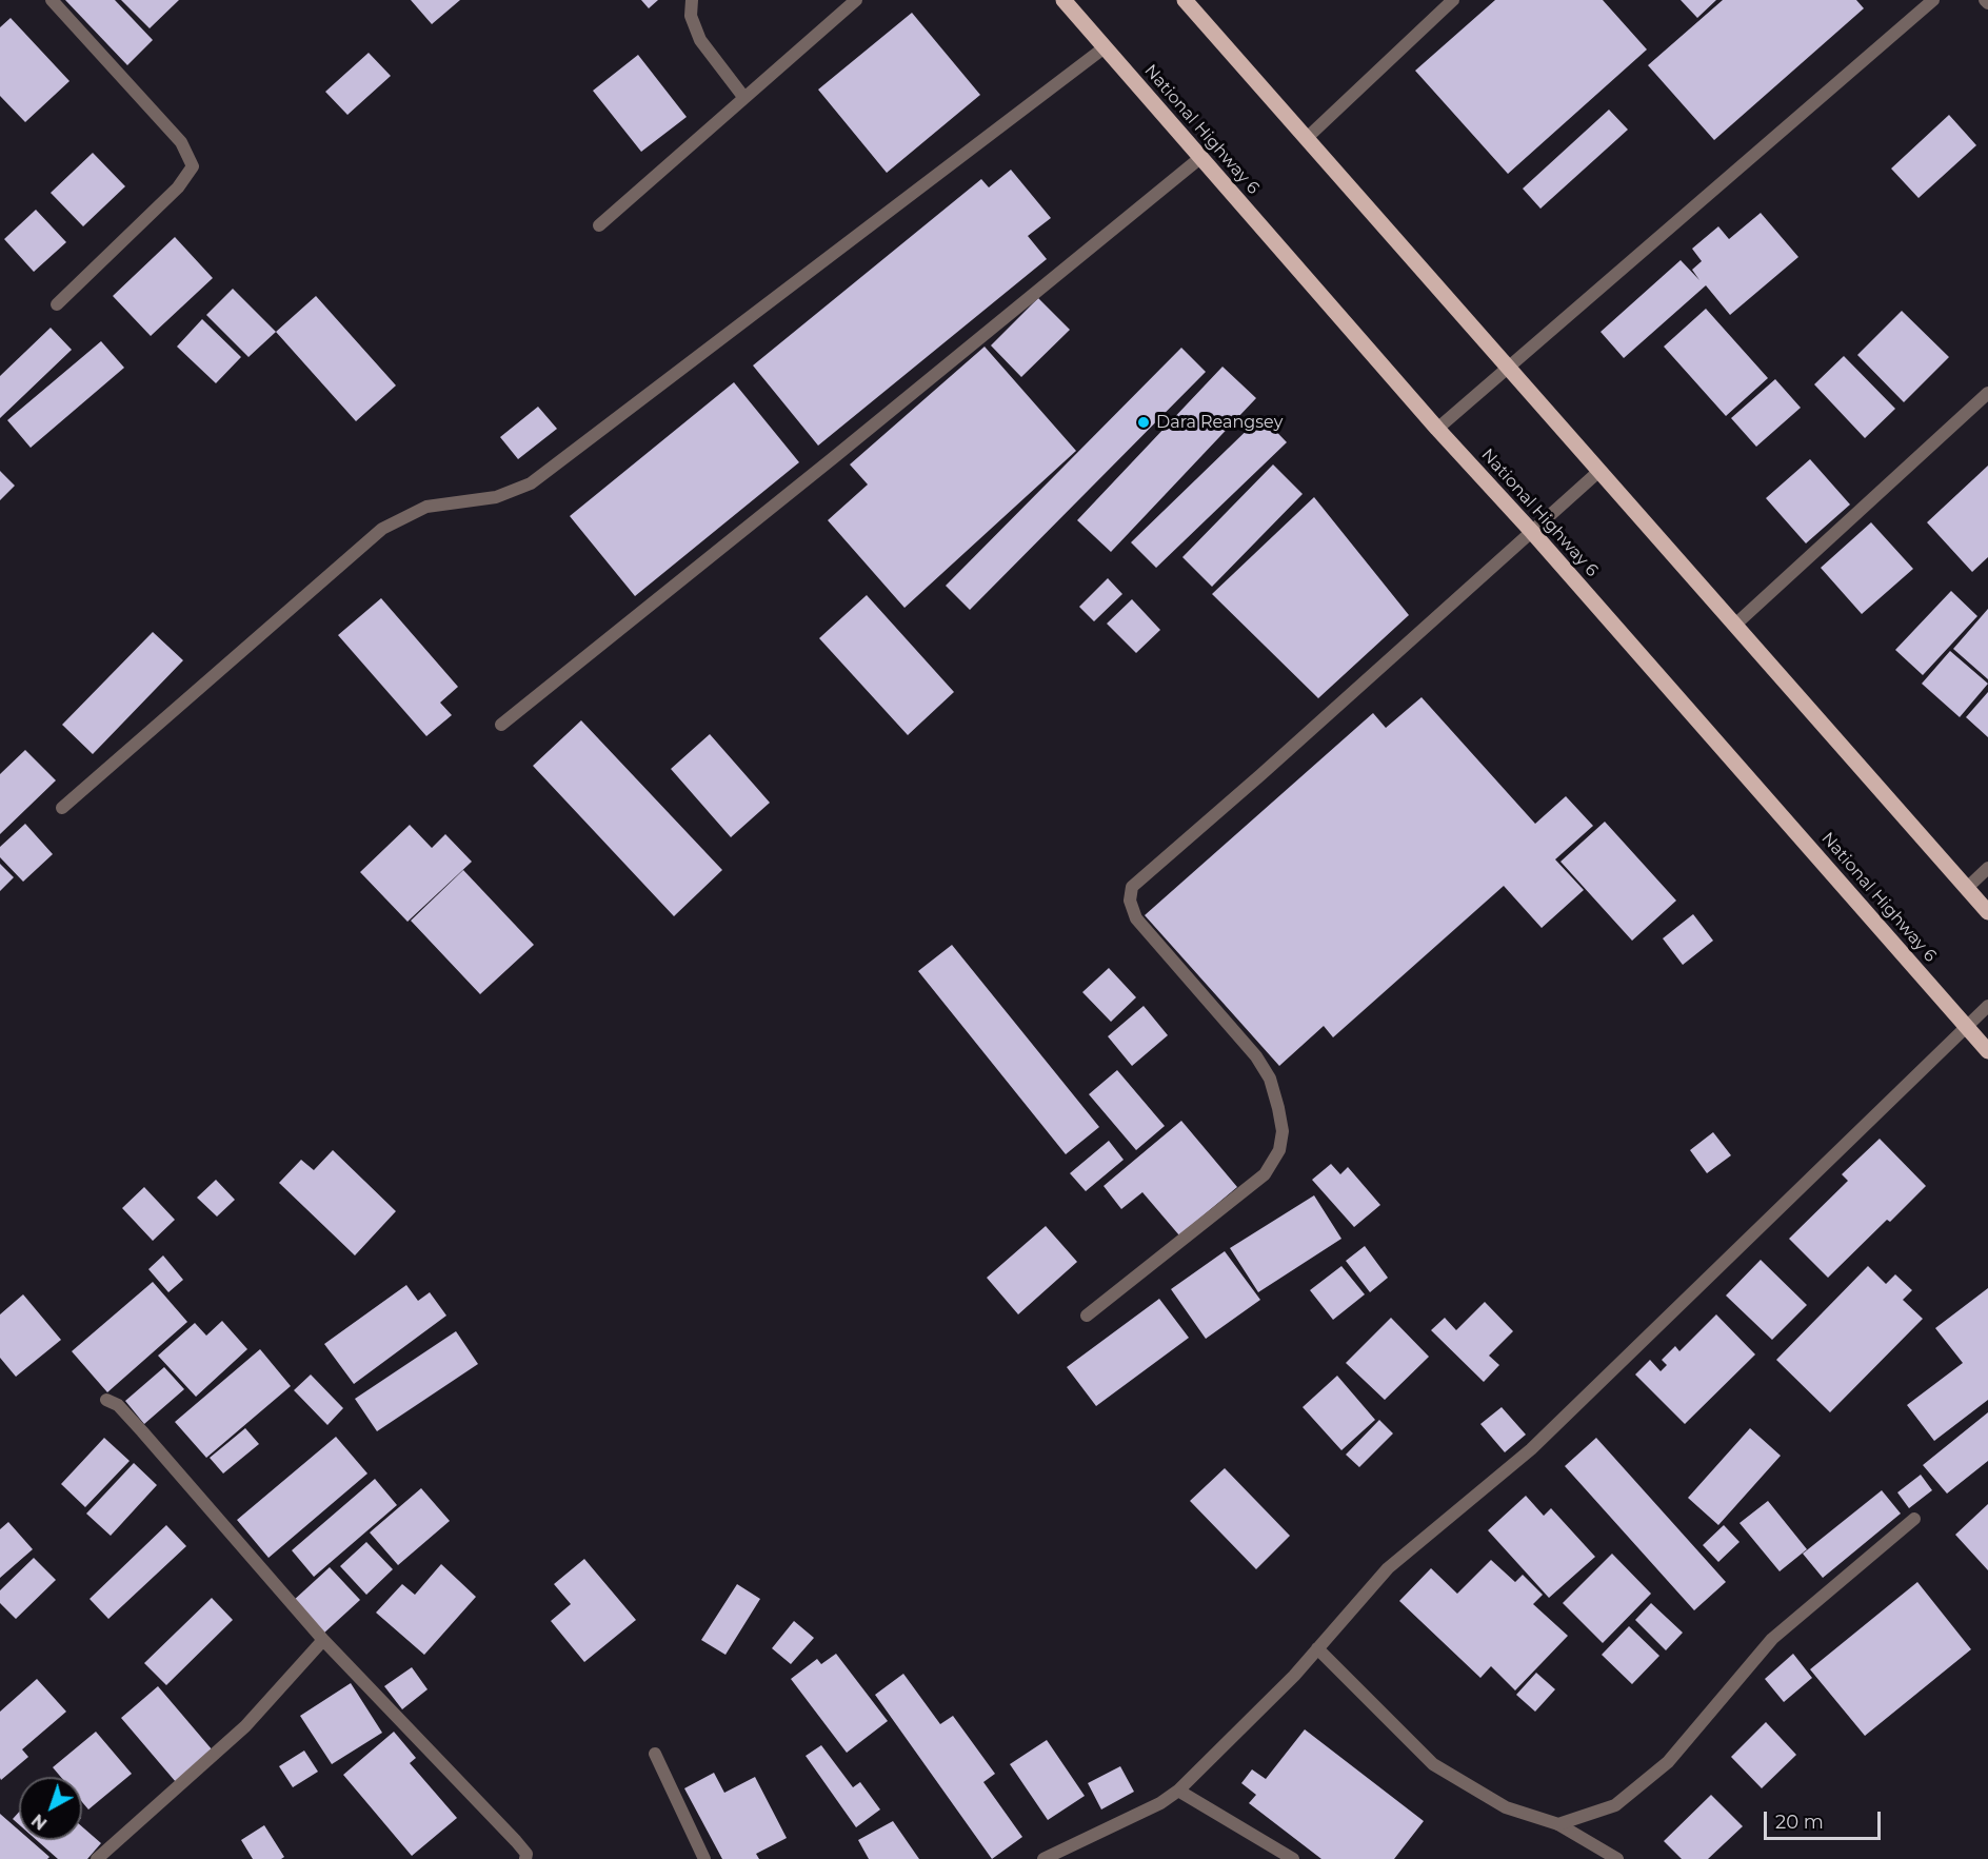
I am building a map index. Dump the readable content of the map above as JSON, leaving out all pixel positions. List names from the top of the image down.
{
  "streets": {
    "main road": ["National Highway 6"]
  },
  "places": ["Dara Reangsey"],
  "scale_bar": "20 m",
  "north": "bottom left"
}
